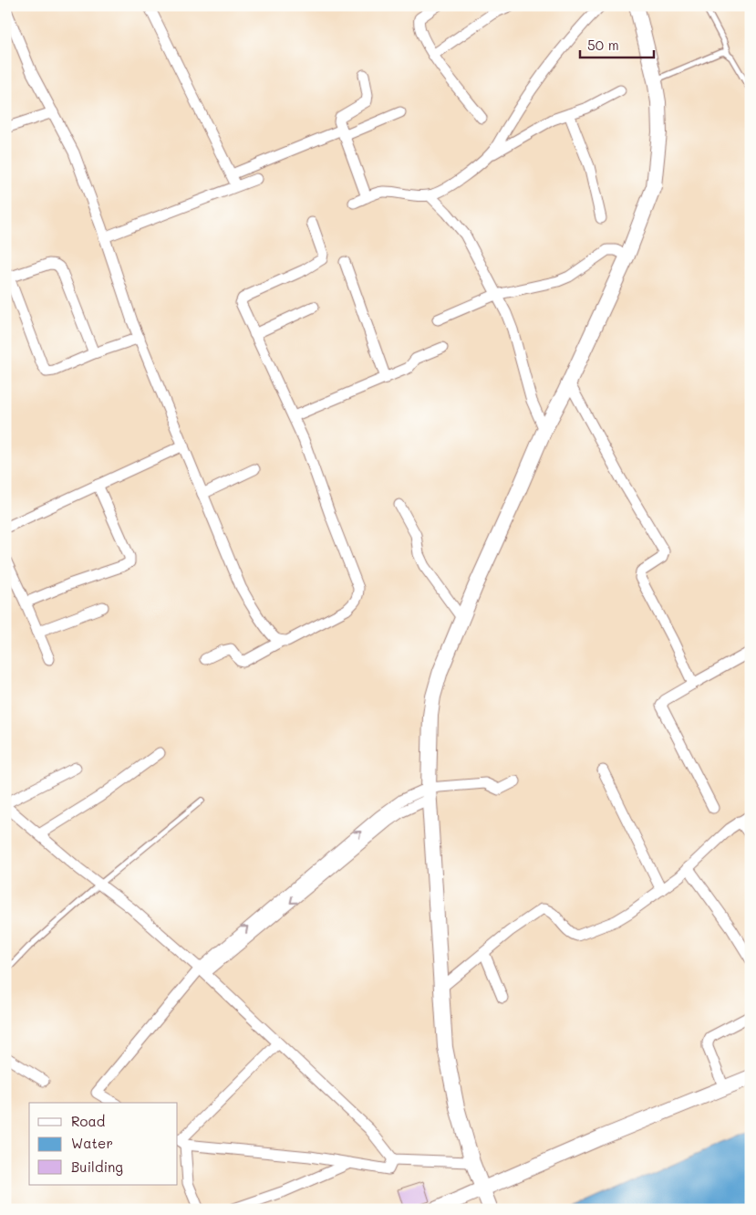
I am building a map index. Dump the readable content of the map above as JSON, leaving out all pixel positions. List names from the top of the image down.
{
  "legend": ["Road", "Water", "Building"],
  "scale_bar": "50 m"
}
